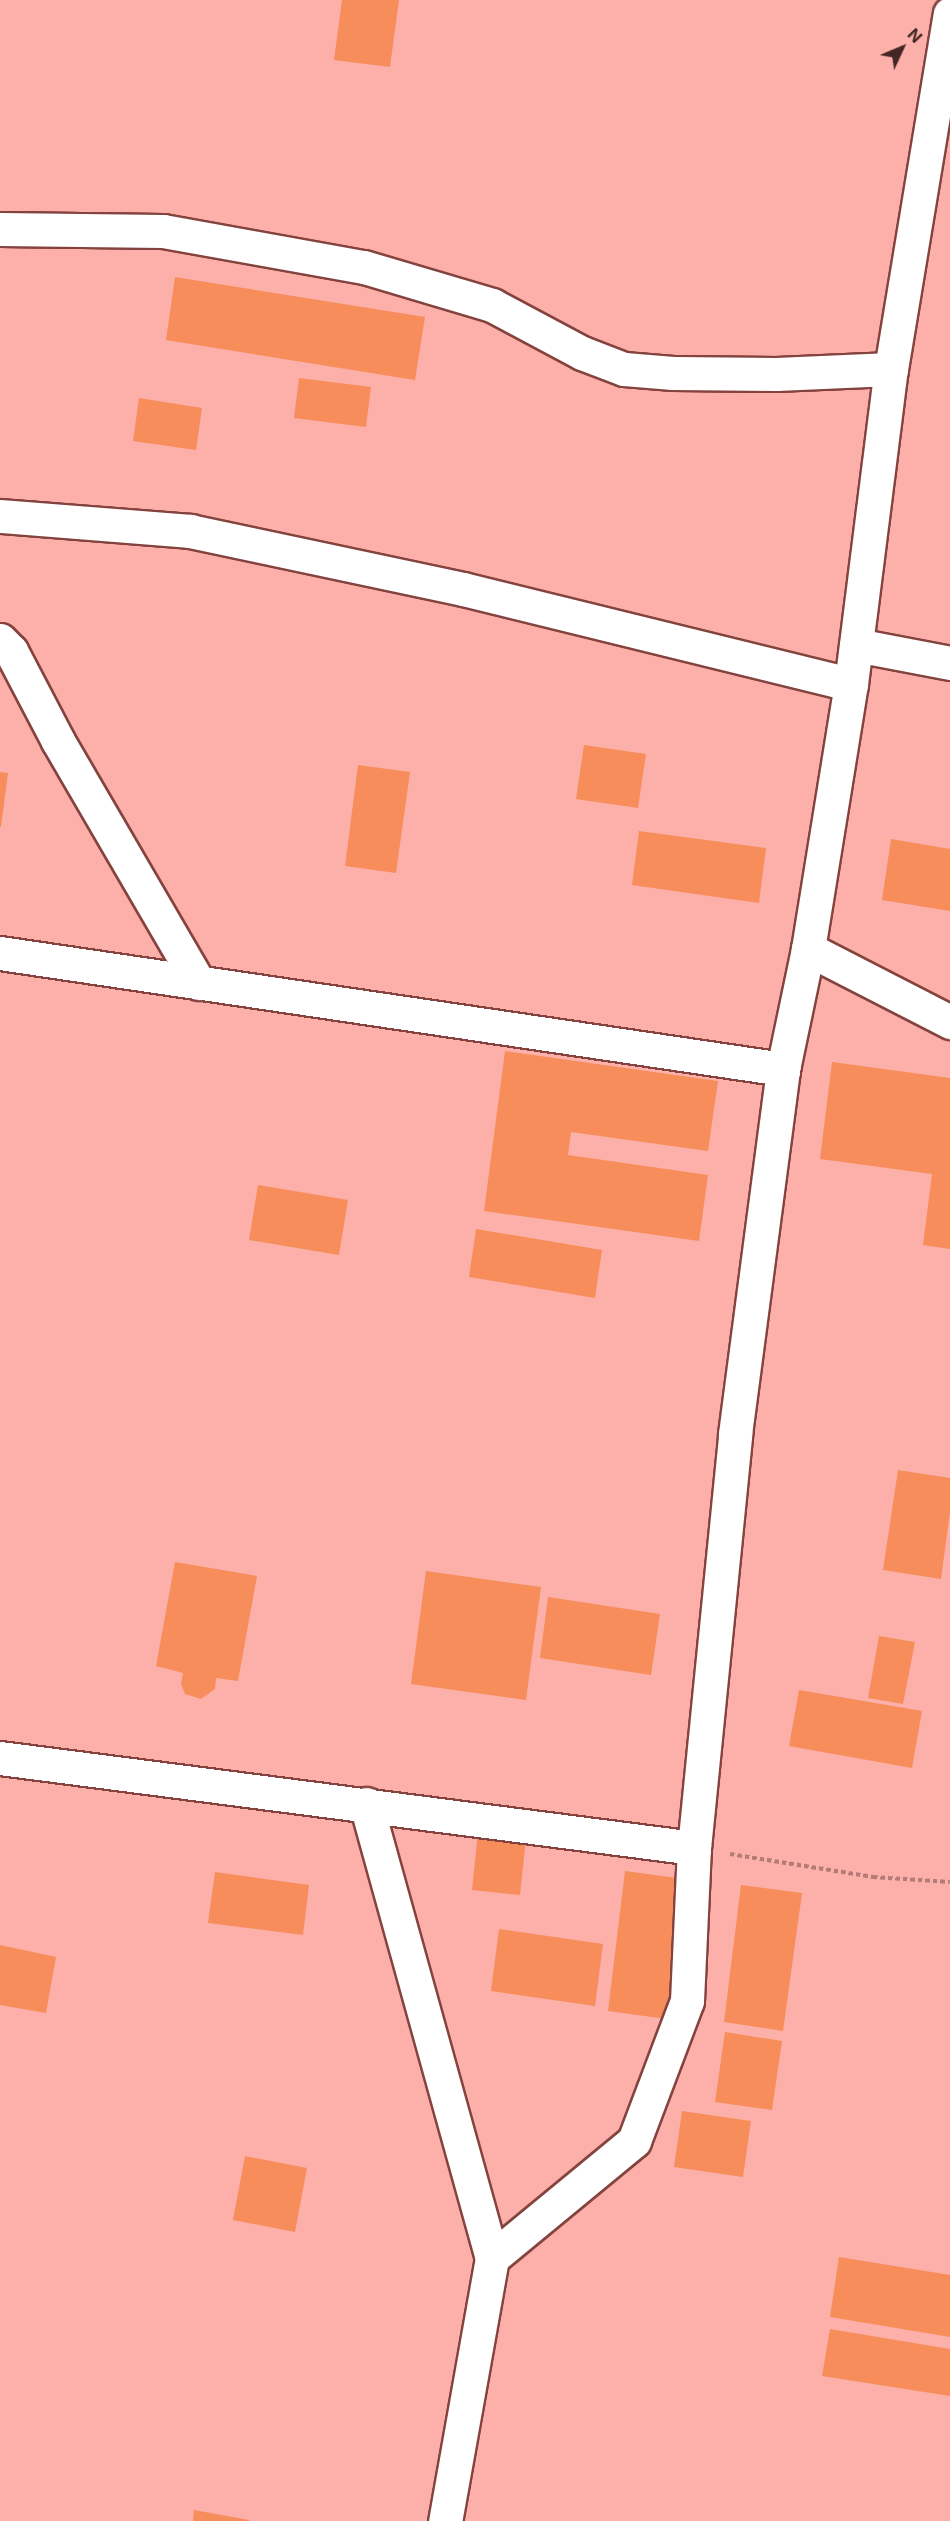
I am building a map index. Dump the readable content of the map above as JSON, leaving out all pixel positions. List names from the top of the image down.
{
  "north": "top right"
}
